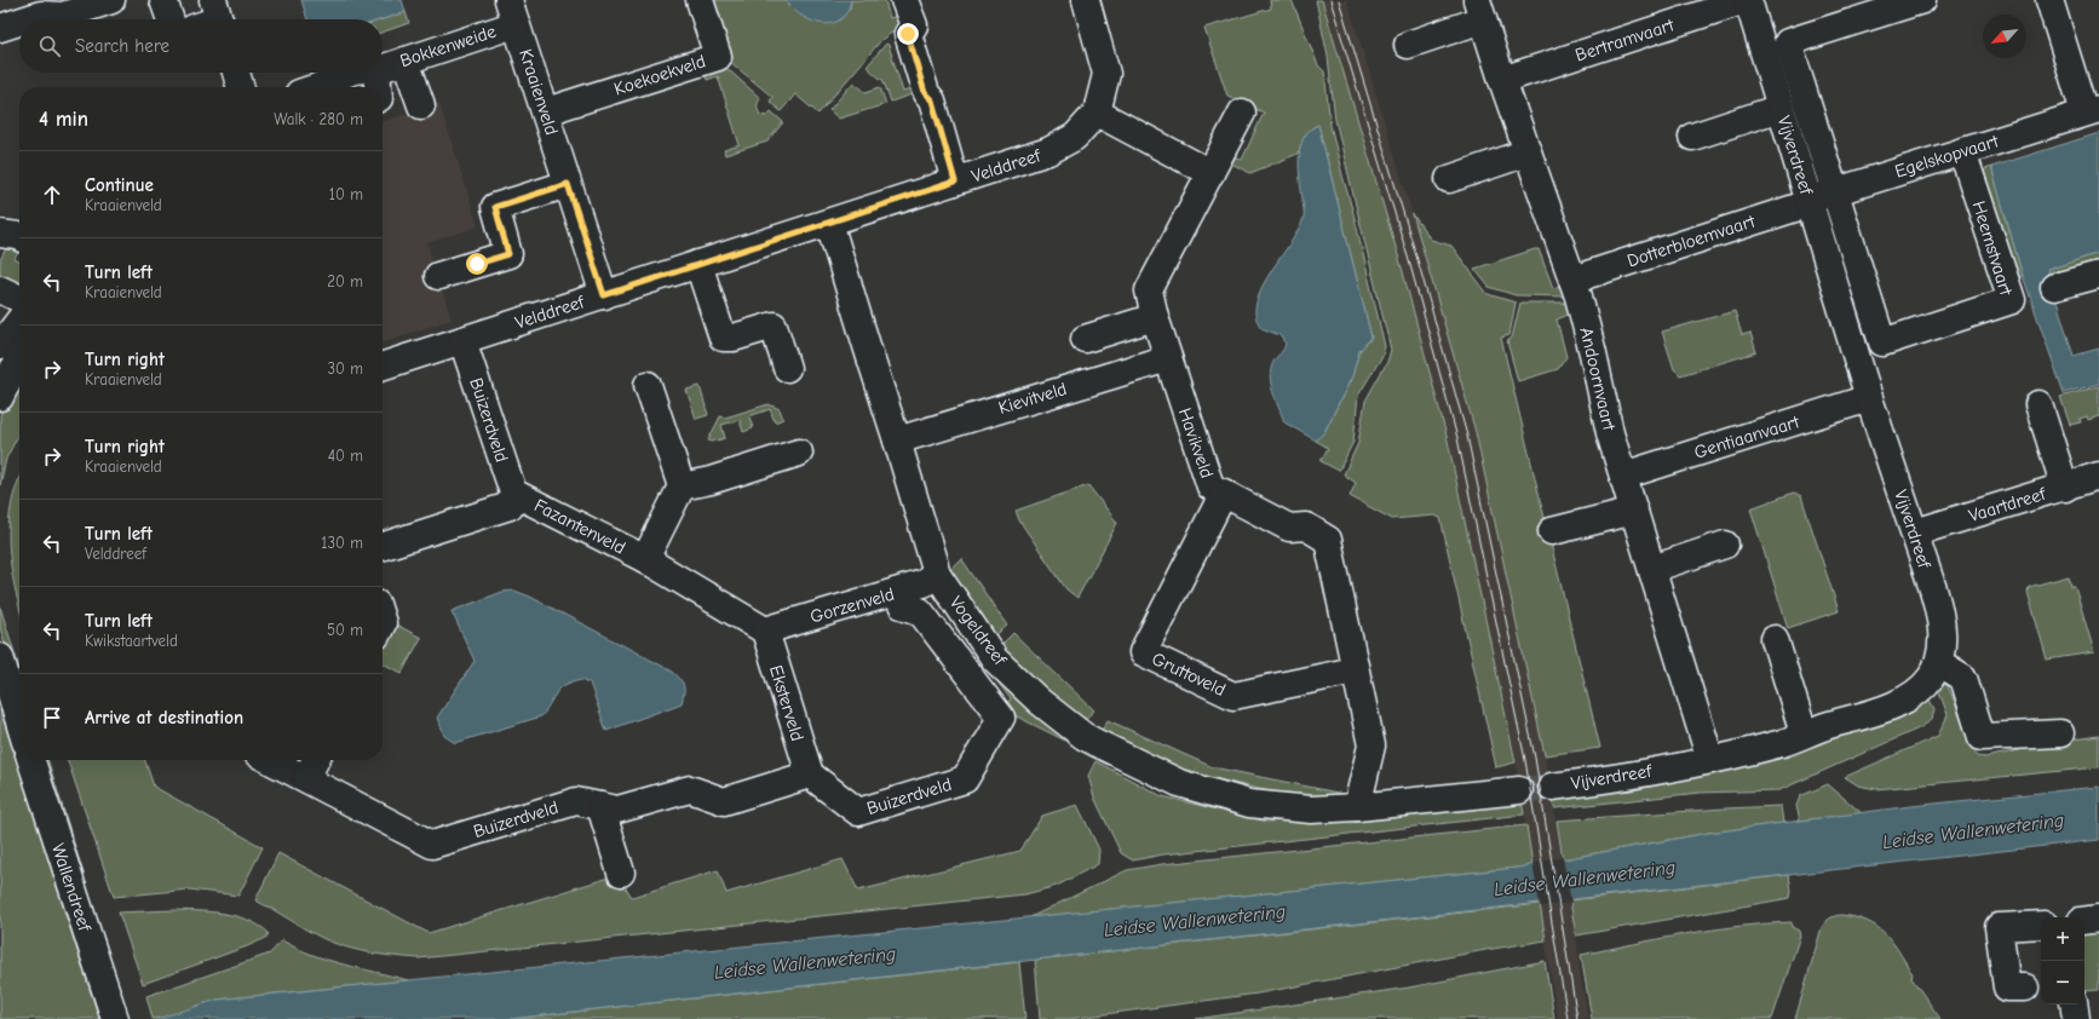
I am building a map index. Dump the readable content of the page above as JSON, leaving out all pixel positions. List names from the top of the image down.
{
  "streets": {
    "street": [
      "Bertramvaart",
      "Bokkenweide",
      "Koekoekveld",
      "Kraaienveld",
      "Vijverdreef",
      "Egelskopvaart",
      "Velddreef",
      "Dotterbloemvaart",
      "Heemstvaart",
      "Andoornvaart",
      "Kievitveld",
      "Buizerdveld",
      "Gentiaanvaart",
      "Havikveld",
      "Vaartdreef",
      "Fazantenveld",
      "Gorzenveld",
      "Vogeldreef",
      "Gruttoveld",
      "Eksterveld",
      "Wallendreef"
    ]
  },
  "crossings": [
    ["Bertramvaart", "Vijverdreef"],
    ["Bertramvaart", "Andoornvaart"],
    ["Bokkenweide", "Kraaienveld"],
    ["Koekoekveld", "Kraaienveld"],
    ["Kraaienveld", "Velddreef"],
    ["Vijverdreef", "Egelskopvaart"],
    ["Vijverdreef", "Dotterbloemvaart"],
    ["Vijverdreef", "Andoornvaart"],
    ["Vijverdreef", "Gentiaanvaart"],
    ["Vijverdreef", "Vaartdreef"],
    ["Egelskopvaart", "Dotterbloemvaart"],
    ["Egelskopvaart", "Heemstvaart"],
    ["Velddreef", "Buizerdveld"],
    ["Velddreef", "Vogeldreef"],
    ["Dotterbloemvaart", "Andoornvaart"],
    ["Andoornvaart", "Gentiaanvaart"],
    ["Kievitveld", "Havikveld"],
    ["Kievitveld", "Vogeldreef"],
    ["Buizerdveld", "Fazantenveld"],
    ["Buizerdveld", "Gorzenveld"],
    ["Buizerdveld", "Eksterveld"],
    ["Havikveld", "Vogeldreef"],
    ["Havikveld", "Gruttoveld"],
    ["Fazantenveld", "Gorzenveld"],
    ["Fazantenveld", "Eksterveld"],
    ["Gorzenveld", "Vogeldreef"],
    ["Gorzenveld", "Eksterveld"]
  ],
  "water": ["Leidse Wallenwetering"],
  "north": "bottom left",
  "page": {
    "search": "Search here",
    "heading": ["4 min", "Walk · 280 m"],
    "list": [
      ["Continue", "Kraaienveld", "10 m"],
      ["Turn left", "Kraaienveld", "20 m"],
      ["Turn right", "Kraaienveld", "30 m"],
      ["Turn right", "Kraaienveld", "40 m"],
      ["Turn left", "Velddreef", "130 m"],
      ["Turn left", "Kwikstaartveld", "50 m"],
      "Arrive at destination"
    ],
    "map_buttons": ["+", "−"]
  }
}
